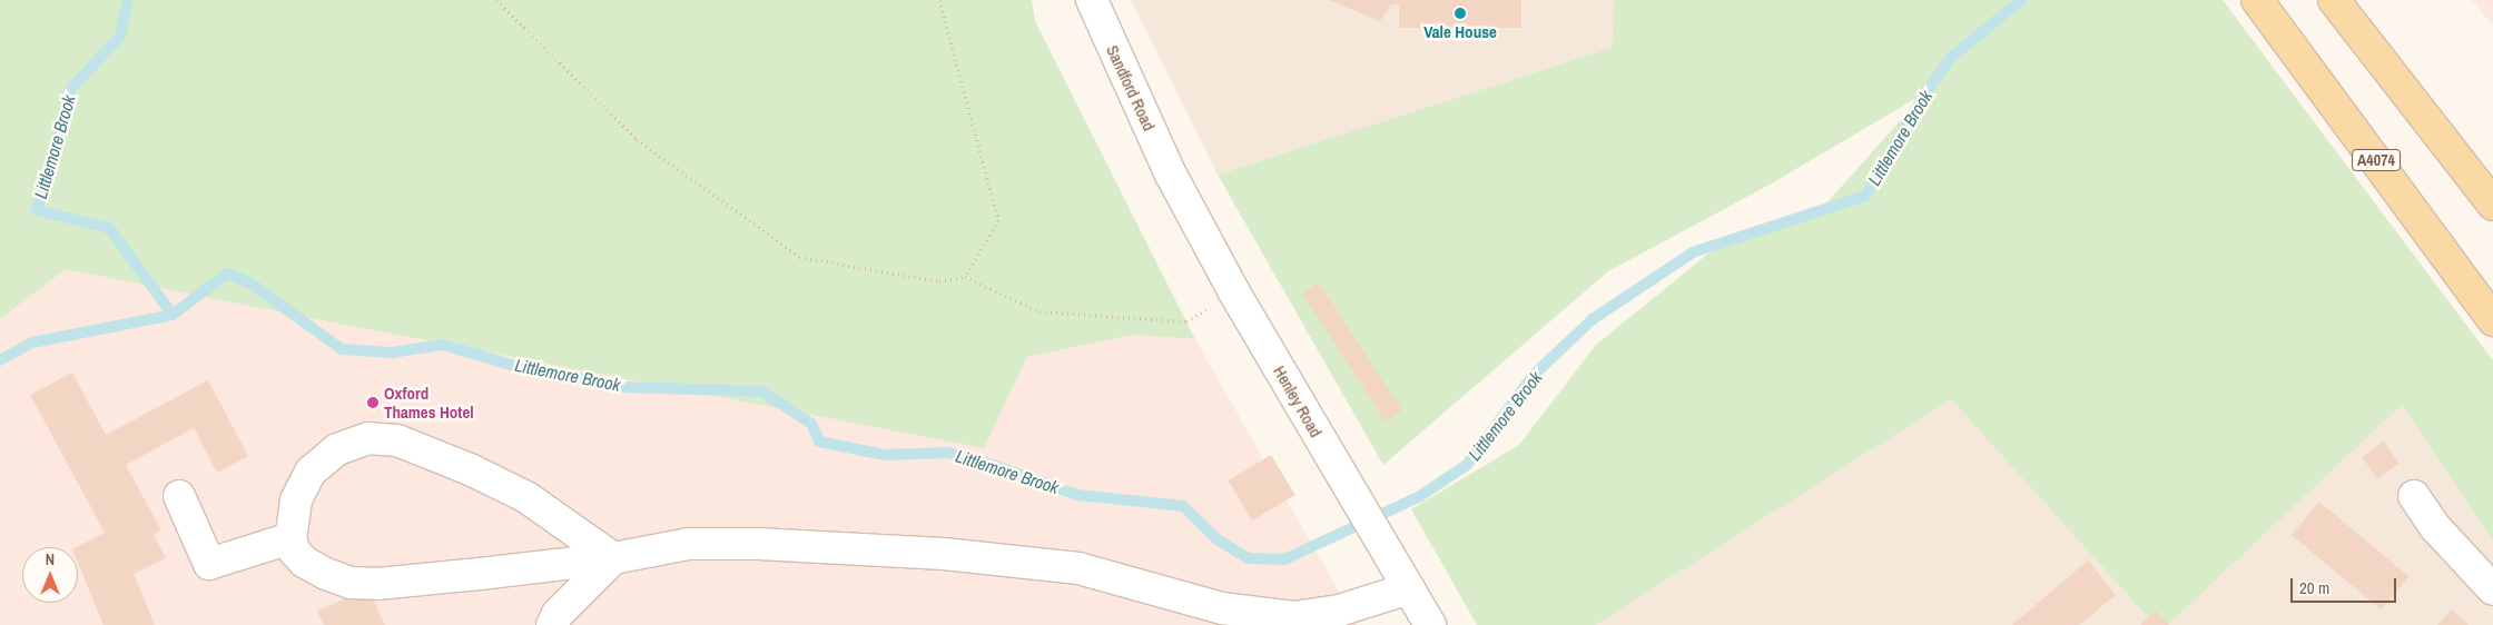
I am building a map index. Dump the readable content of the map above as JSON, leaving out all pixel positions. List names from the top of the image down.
{
  "streets": {
    "main road": ["A4074"],
    "street": ["Sandford Road", "Henley Road"]
  },
  "crossings": [
    ["Sandford Road", "Henley Road"]
  ],
  "water": ["Littlemore Brook"],
  "places": ["Vale House", "Oxford Thames Hotel"],
  "scale_bar": "20 m",
  "north": "top"
}
